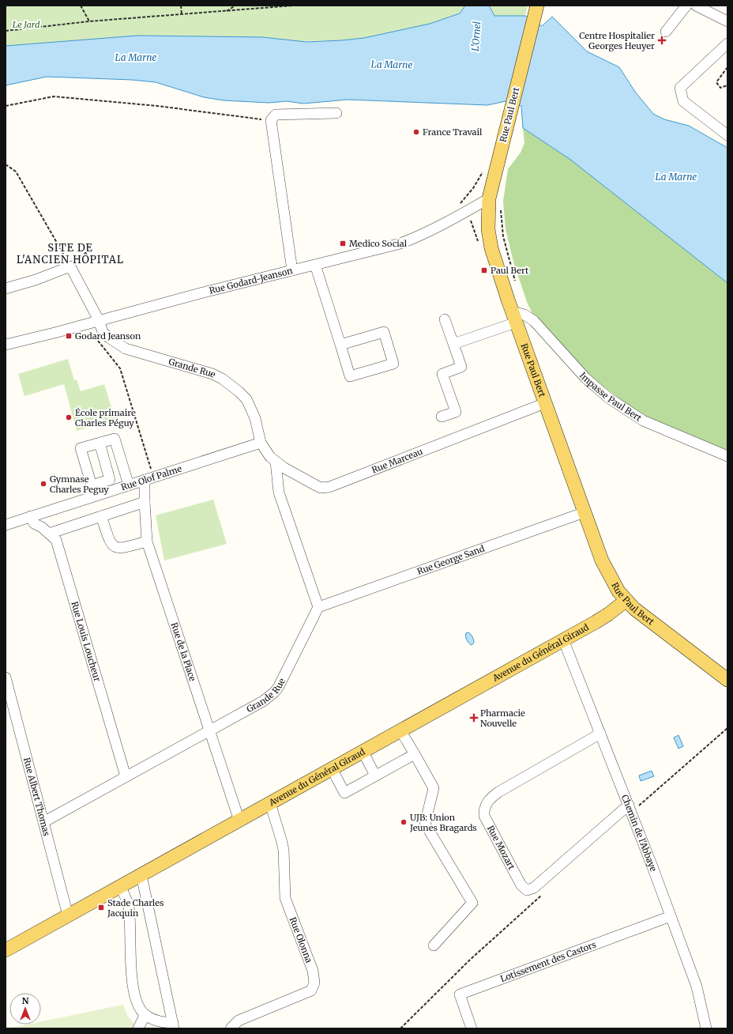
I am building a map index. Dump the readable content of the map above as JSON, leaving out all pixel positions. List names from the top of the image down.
{
  "streets": {
    "main road": ["Rue Paul Bert", "Avenue du Général Giraud"],
    "street": [
      "Rue Godard-Jeanson",
      "Grande Rue",
      "Impasse Paul Bert",
      "Rue Marceau",
      "Rue Olof Palme",
      "Rue George Sand",
      "Rue Louis Loucheur",
      "Rue de la Place",
      "Rue Albert Thomas",
      "Chemin de l'Abbaye",
      "Rue Mozart",
      "Rue Olonna",
      "Lotissement des Castors"
    ]
  },
  "crossings": [
    ["Rue Paul Bert", "Rue Godard-Jeanson"],
    ["Rue Paul Bert", "Impasse Paul Bert"],
    ["Rue Paul Bert", "Rue Marceau"],
    ["Rue Paul Bert", "Rue George Sand"],
    ["Rue Paul Bert", "Avenue du Général Giraud"],
    ["Grande Rue", "Rue Marceau"],
    ["Grande Rue", "Rue Olof Palme"],
    ["Grande Rue", "Rue George Sand"],
    ["Grande Rue", "Rue Louis Loucheur"],
    ["Grande Rue", "Rue de la Place"],
    ["Grande Rue", "Rue Albert Thomas"],
    ["Rue Marceau", "Rue Olof Palme"],
    ["Rue Olof Palme", "Rue Louis Loucheur"],
    ["Rue Olof Palme", "Rue de la Place"],
    ["Rue de la Place", "Avenue du Général Giraud"],
    ["Avenue du Général Giraud", "Rue Albert Thomas"],
    ["Avenue du Général Giraud", "Chemin de l'Abbaye"],
    ["Avenue du Général Giraud", "Rue Olonna"],
    ["Chemin de l'Abbaye", "Rue Mozart"],
    ["Chemin de l'Abbaye", "Lotissement des Castors"]
  ],
  "districts": ["SITE DE L'ANCIEN HÔPITAL"],
  "water": ["L'Ornel", "La Marne"],
  "parks": ["Le Jard"],
  "places": {
    "health": ["Centre Hospitalier Georges Heuyer", "Pharmacie Nouvelle"],
    "other": [
      "France Travail",
      "École primaire Charles Péguy",
      "Gymnase Charles Peguy",
      "UJB: Union Jeunes Bragards"
    ],
    "transit": [
      "Medico Social",
      "Paul Bert",
      "Godard Jeanson",
      "Stade Charles Jacquin"
    ]
  },
  "north": "top"
}
